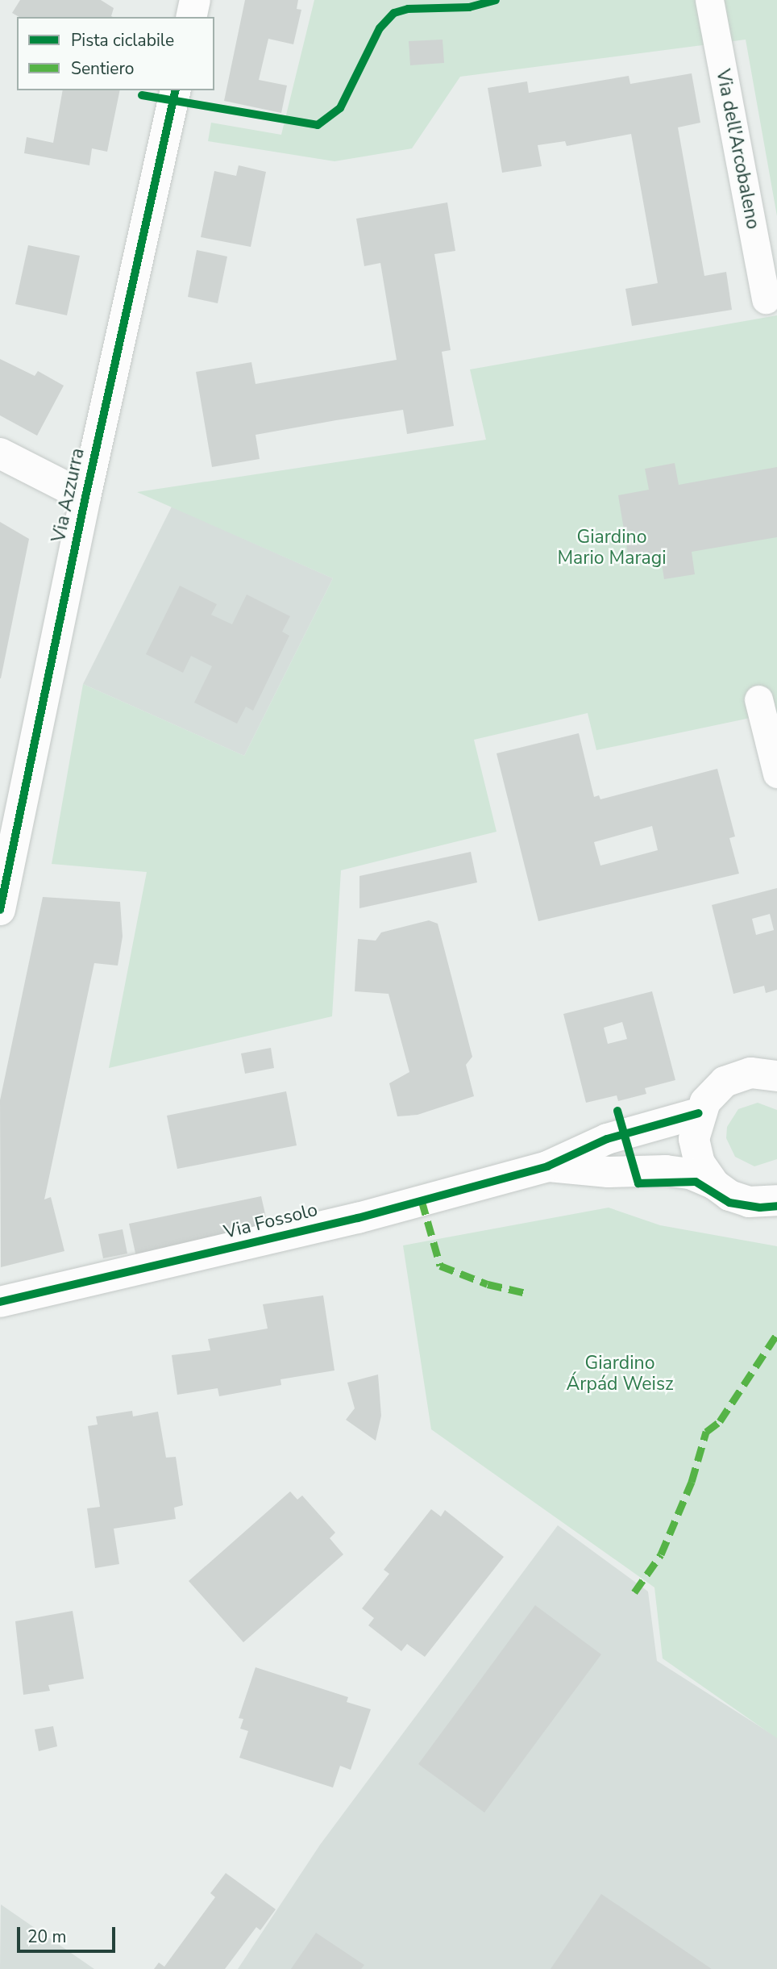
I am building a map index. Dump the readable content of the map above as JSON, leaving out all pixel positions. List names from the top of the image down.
{
  "streets": {
    "street": ["Via dell'Arcobaleno", "Via Azzurra", "Via Fossolo"]
  },
  "parks": ["Giardino Mario Maragi", "Giardino Árpád Weisz"],
  "legend": ["Pista ciclabile", "Sentiero"],
  "scale_bar": "20 m"
}
